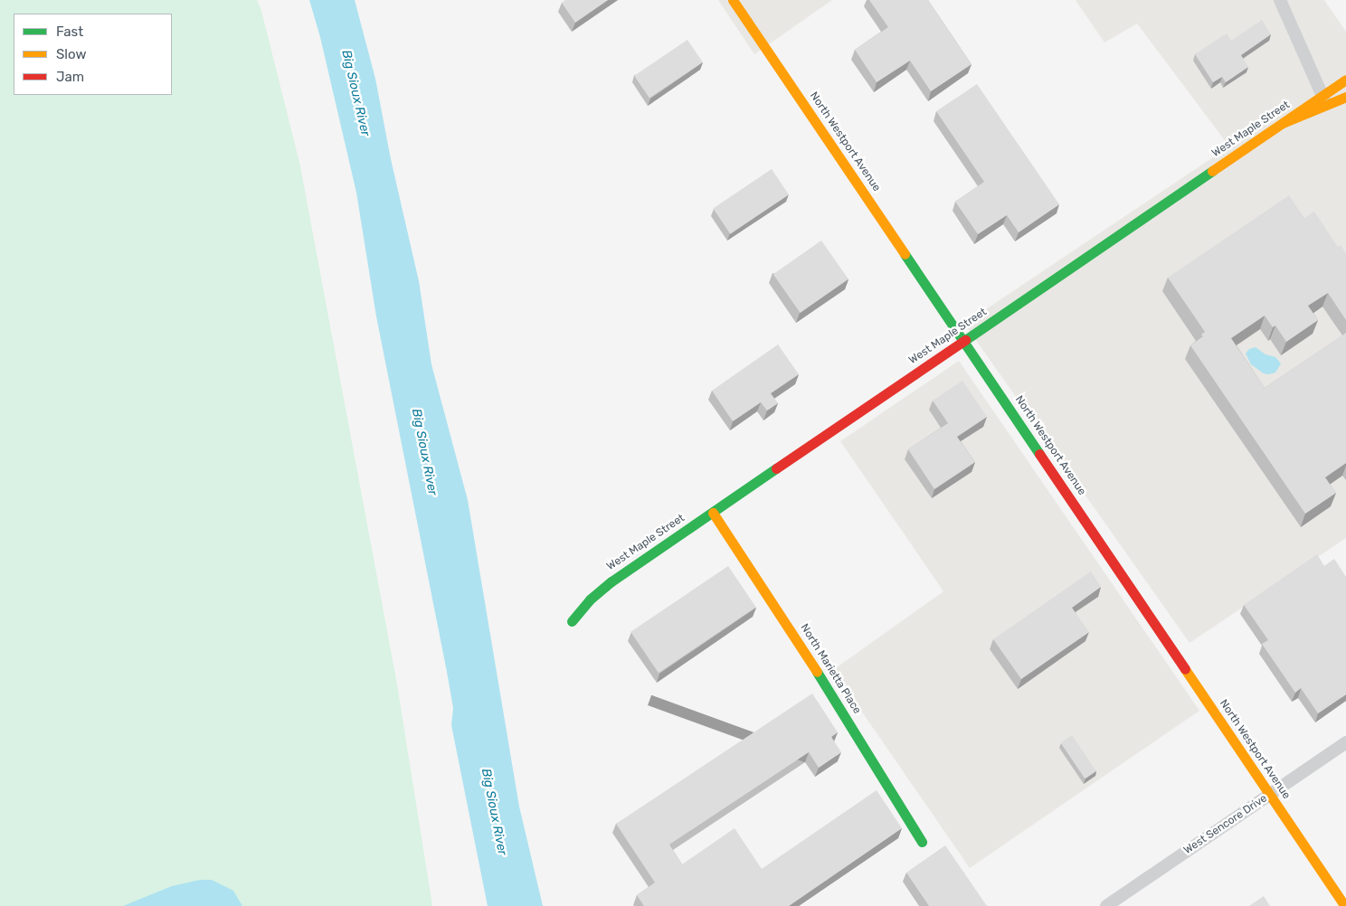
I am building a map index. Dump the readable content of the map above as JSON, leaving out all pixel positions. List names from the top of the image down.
{
  "streets": {
    "main road": ["West Maple Street", "North Westport Avenue", "North Marietta Place"],
    "street": ["West Sencore Drive"]
  },
  "crossings": [
    ["West Maple Street", "North Westport Avenue"],
    ["West Maple Street", "North Marietta Place"],
    ["North Westport Avenue", "West Sencore Drive"]
  ],
  "water": ["Big Sioux River"],
  "legend": ["Fast", "Slow", "Jam"]
}
